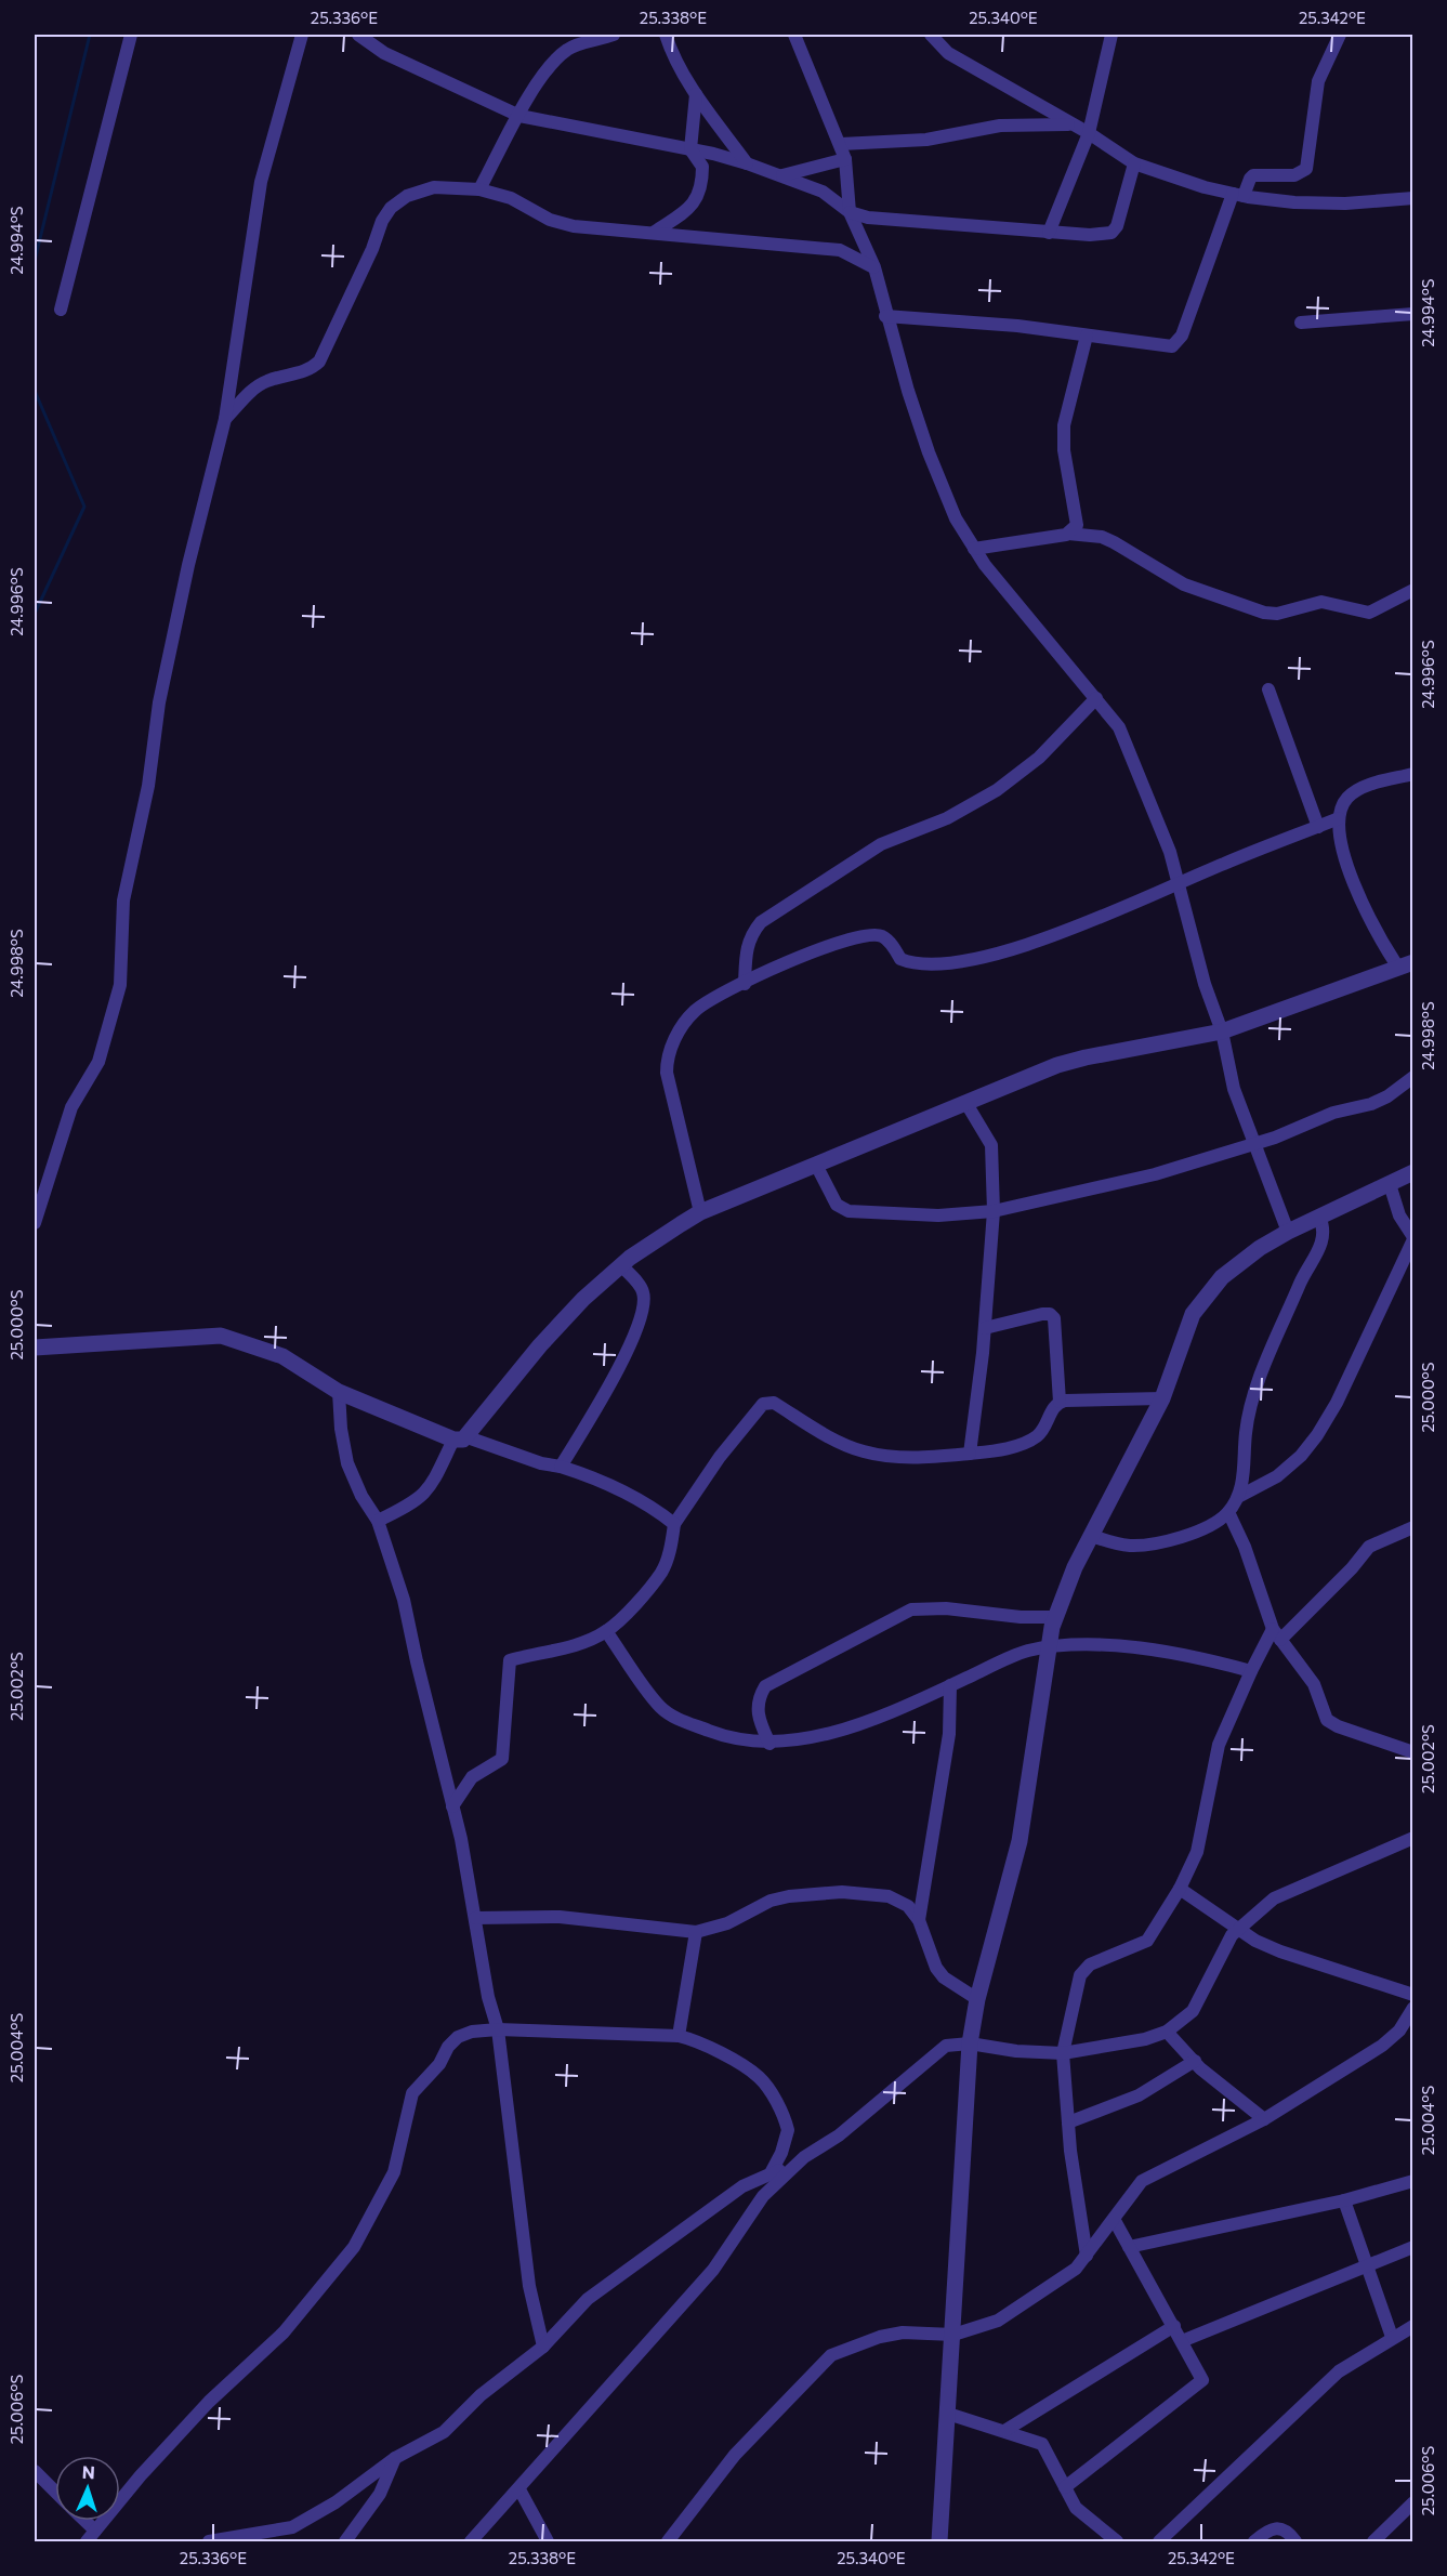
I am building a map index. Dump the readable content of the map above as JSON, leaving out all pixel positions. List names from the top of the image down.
{
  "north": "top",
  "coordinates": [
    "25.336°E",
    "25.338°E",
    "25.340°E",
    "25.342°E",
    "24.994°S",
    "24.996°S",
    "24.998°S",
    "25.000°S",
    "25.002°S",
    "25.004°S",
    "25.006°S"
  ]
}
